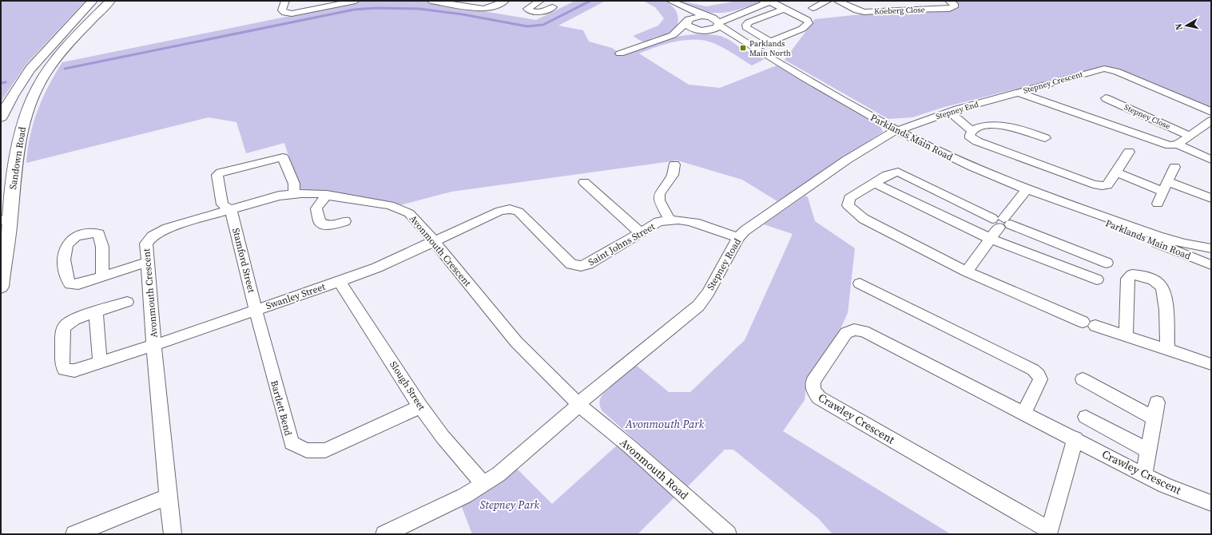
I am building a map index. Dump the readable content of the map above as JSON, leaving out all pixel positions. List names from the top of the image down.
{
  "streets": {
    "main road": ["Sandown Road"],
    "street": [
      "Koeberg Close",
      "Stepney Crescent",
      "Stepney End",
      "Stepney Close",
      "Parklands Main Road",
      "Saint Johns Street",
      "Avonmouth Crescent",
      "Stamford Street",
      "Stepney Road",
      "Swanley Street",
      "Slough Street",
      "Bartlett Bend",
      "Crawley Crescent",
      "Avonmouth Road"
    ]
  },
  "crossings": [
    ["Stepney Crescent", "Stepney End"],
    ["Stepney Crescent", "Stepney Close"],
    ["Stepney End", "Parklands Main Road"],
    ["Stepney End", "Stepney Road"],
    ["Parklands Main Road", "Stepney Road"],
    ["Saint Johns Street", "Avonmouth Crescent"],
    ["Saint Johns Street", "Stepney Road"],
    ["Saint Johns Street", "Swanley Street"],
    ["Avonmouth Crescent", "Stamford Street"],
    ["Avonmouth Crescent", "Stepney Road"],
    ["Avonmouth Crescent", "Swanley Street"],
    ["Avonmouth Crescent", "Avonmouth Road"],
    ["Stamford Street", "Swanley Street"],
    ["Stamford Street", "Bartlett Bend"],
    ["Stepney Road", "Avonmouth Road"],
    ["Swanley Street", "Slough Street"],
    ["Swanley Street", "Bartlett Bend"],
    ["Slough Street", "Bartlett Bend"]
  ],
  "parks": ["Avonmouth Park", "Stepney Park"],
  "places": {
    "transit": ["Parklands Main North"]
  },
  "north": "left"
}
